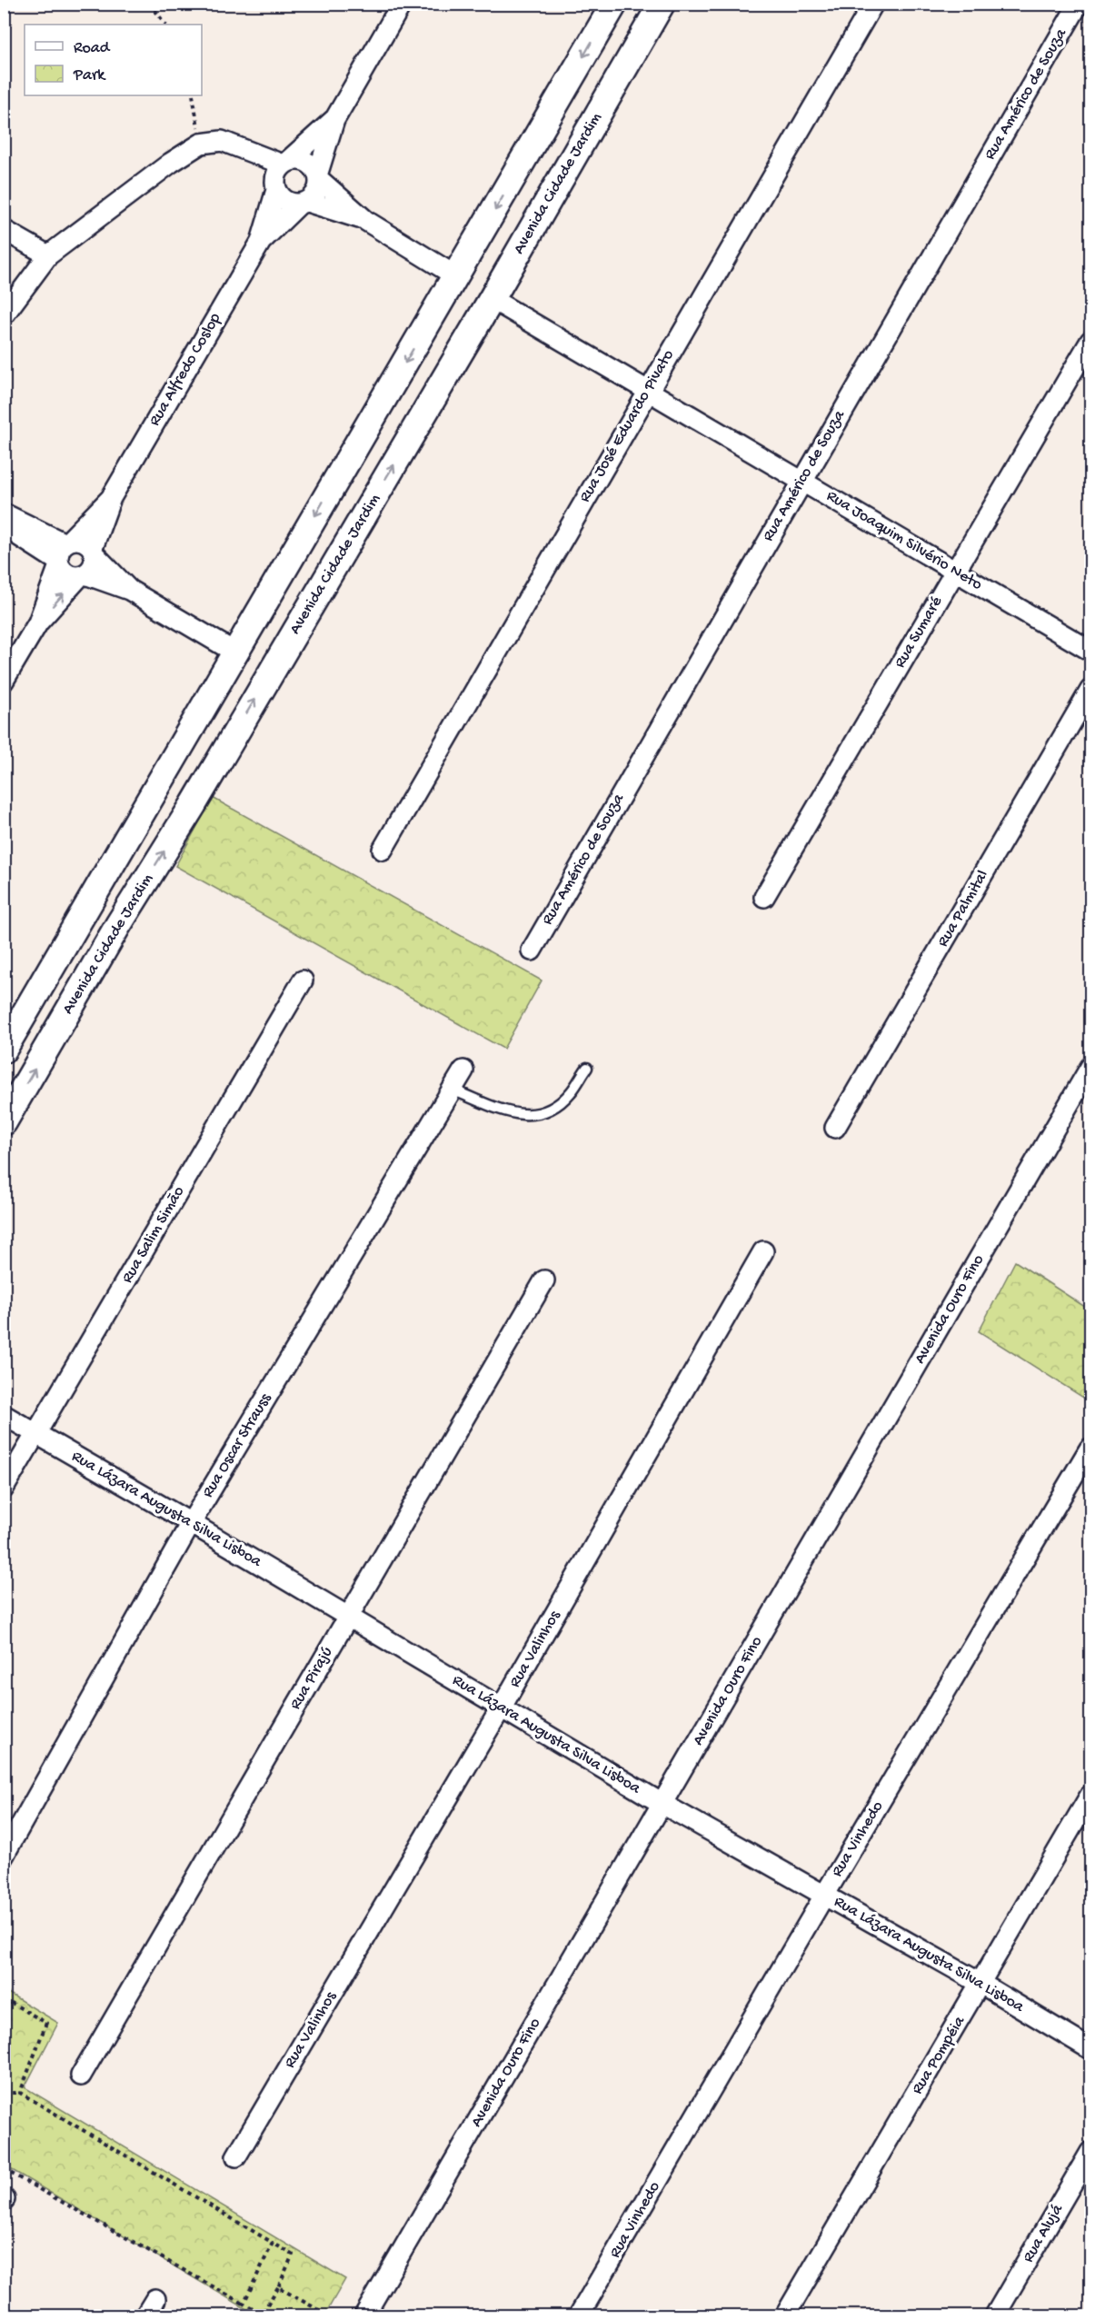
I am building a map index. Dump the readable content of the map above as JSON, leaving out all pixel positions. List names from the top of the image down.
{
  "streets": {
    "main road": ["Avenida Cidade Jardim"],
    "street": [
      "Rua Américo de Souza",
      "Rua Alfredo Coslop",
      "Rua José Eduardo Pivato",
      "Rua Joaquim Silvério Neto",
      "Rua Sumaré",
      "Rua Palmital",
      "Rua Salim Simão",
      "Avenida Ouro Fino",
      "Rua Oscar Strauss",
      "Rua Lázara Augusta Silva Lisboa",
      "Rua Valinhos",
      "Rua Pirajú",
      "Rua Vinhedo",
      "Rua Pompéia",
      "Rua Alujá"
    ]
  },
  "crossings": [
    ["Rua Américo de Souza", "Rua Joaquim Silvério Neto"],
    ["Avenida Cidade Jardim", "Rua Joaquim Silvério Neto"],
    ["Rua José Eduardo Pivato", "Rua Joaquim Silvério Neto"],
    ["Rua Joaquim Silvério Neto", "Rua Sumaré"],
    ["Rua Salim Simão", "Rua Lázara Augusta Silva Lisboa"],
    ["Avenida Ouro Fino", "Rua Lázara Augusta Silva Lisboa"],
    ["Rua Oscar Strauss", "Rua Lázara Augusta Silva Lisboa"],
    ["Rua Lázara Augusta Silva Lisboa", "Rua Valinhos"],
    ["Rua Lázara Augusta Silva Lisboa", "Rua Pirajú"],
    ["Rua Lázara Augusta Silva Lisboa", "Rua Vinhedo"],
    ["Rua Lázara Augusta Silva Lisboa", "Rua Pompéia"]
  ],
  "legend": ["Road", "Park"]
}
